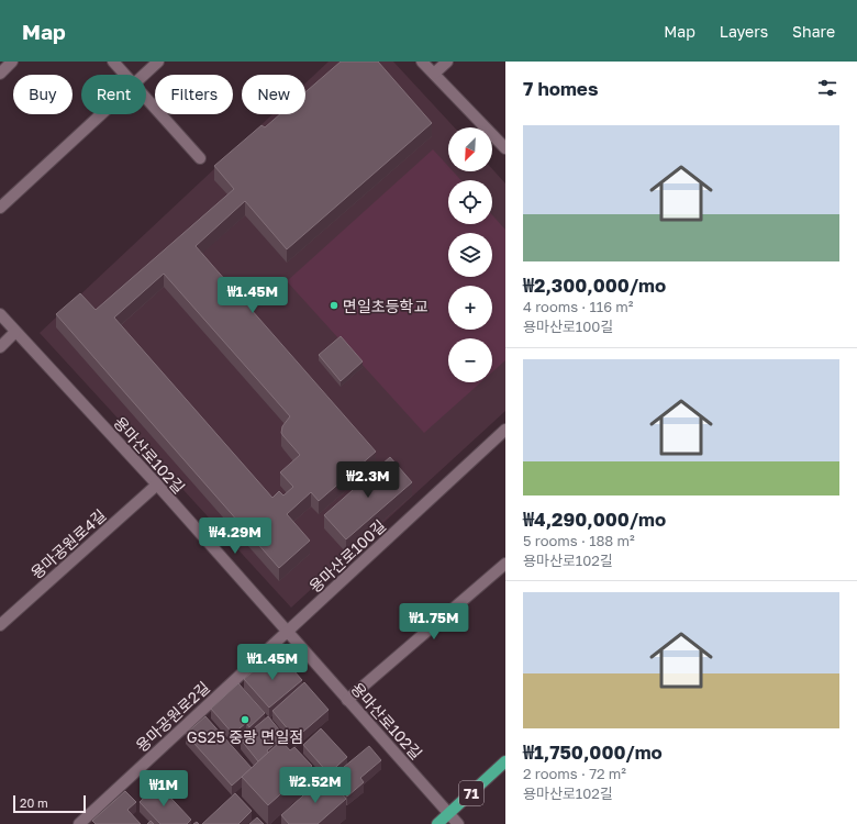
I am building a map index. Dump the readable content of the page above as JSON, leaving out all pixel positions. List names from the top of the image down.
{
  "streets": {
    "main road": ["71"],
    "street": [
      "용마산로102길",
      "용마공원로4길",
      "용마산로100길",
      "용마공원로2길"
    ]
  },
  "crossings": [
    ["용마산로102길", "용마공원로4길"],
    ["용마산로102길", "용마산로100길"],
    ["용마산로102길", "용마공원로2길"],
    ["용마산로102길", "71"],
    ["용마산로100길", "용마공원로2길"]
  ],
  "places": ["면일초등학교", "GS25 중랑 면일점"],
  "scale_bar": "20 m",
  "north": "bottom left",
  "page": {
    "header": "Map",
    "nav": ["Map", "Layers", "Share"],
    "heading": "7 homes",
    "chip": [
      "Buy",
      "Rent",
      "Filters",
      "New"
    ],
    "list": [
      {
        "name": "₩2,300,000/mo",
        "note": "4 rooms · 116 m² · 용마산로100길"
      },
      {
        "name": "₩4,290,000/mo",
        "note": "5 rooms · 188 m² · 용마산로102길"
      },
      {
        "name": "₩1,750,000/mo",
        "note": "2 rooms · 72 m² · 용마산로102길"
      }
    ],
    "map_buttons": ["+", "−"],
    "price": [
      "₩1.45M",
      "₩2.3M",
      "₩4.29M",
      "₩1.75M",
      "₩1.45M",
      "₩2.52M",
      "₩1M"
    ],
    "scale": "20 m"
  }
}
